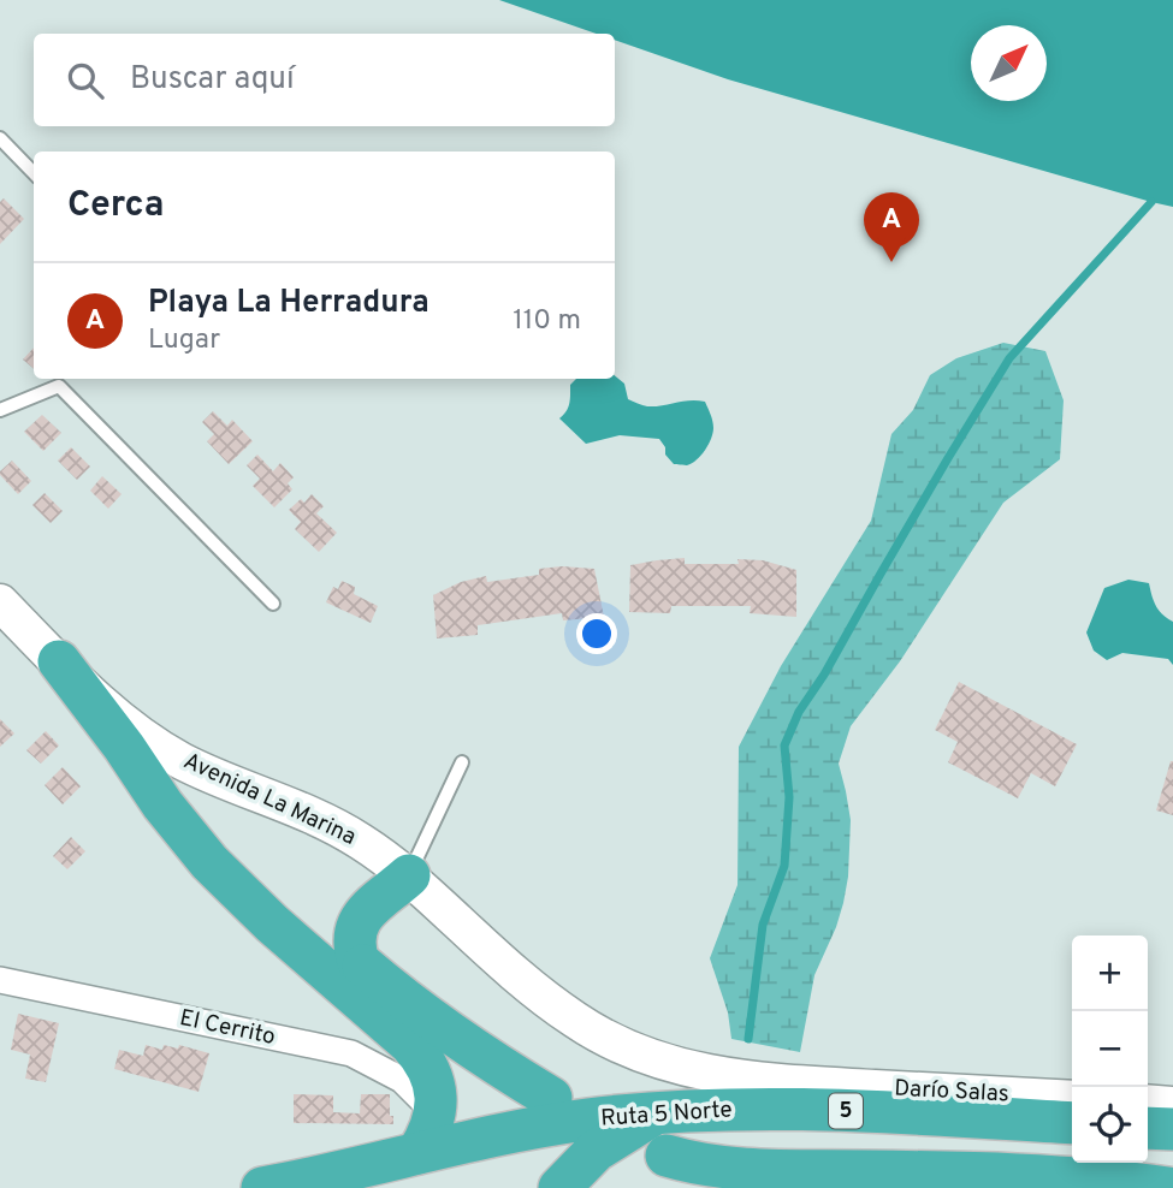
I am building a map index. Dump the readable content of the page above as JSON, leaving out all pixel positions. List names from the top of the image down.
{
  "streets": {
    "highway": ["5", "Ruta 5 Norte"],
    "main road": ["Avenida La Marina", "Darío Salas"],
    "street": ["El Cerrito"]
  },
  "crossings": [
    ["Avenida La Marina", "Darío Salas"]
  ],
  "north": "top right",
  "page": {
    "search": "Buscar aquí",
    "heading": "Cerca",
    "pins": "A",
    "list": [
      {
        "mark": "A",
        "name": "Playa La Herradura",
        "note": "Lugar",
        "value": "110 m"
      }
    ],
    "map_buttons": ["+", "−"]
  }
}
